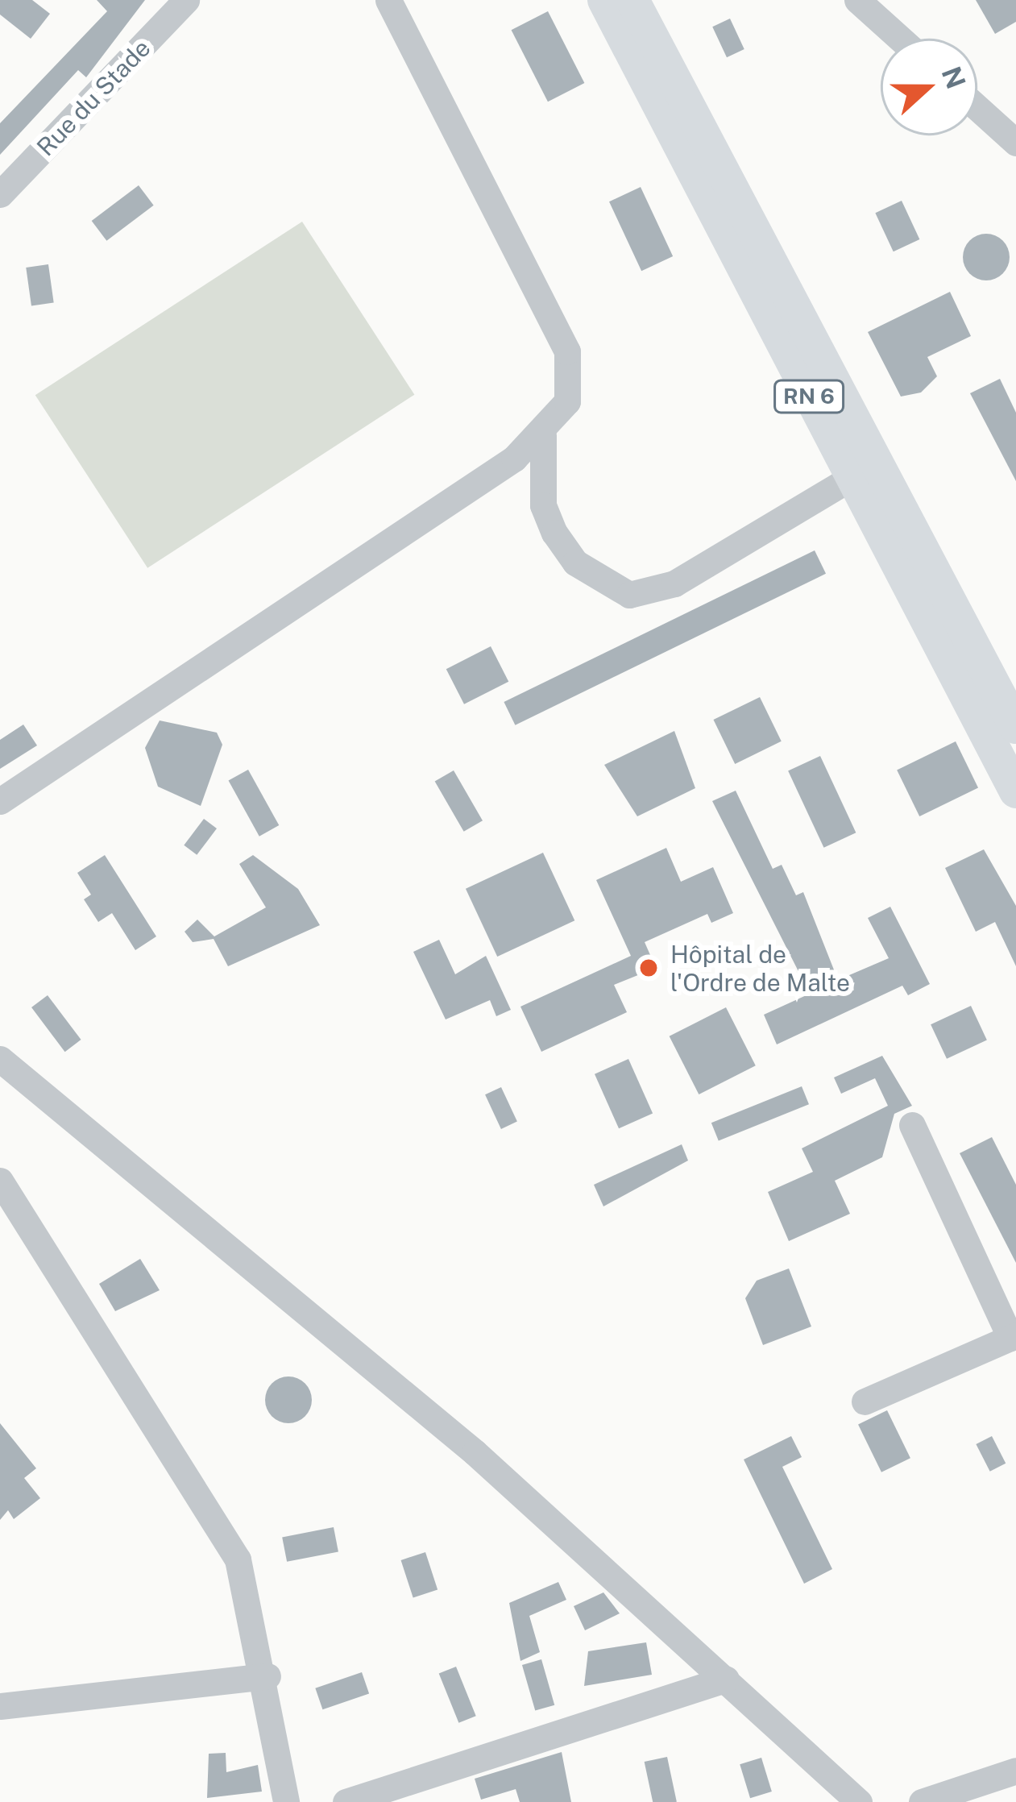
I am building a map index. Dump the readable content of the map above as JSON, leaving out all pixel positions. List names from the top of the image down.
{
  "streets": {
    "main road": ["RN 6"],
    "street": ["Rue du Stade"]
  },
  "places": ["Hôpital de l'Ordre de Malte"],
  "north": "right"
}
